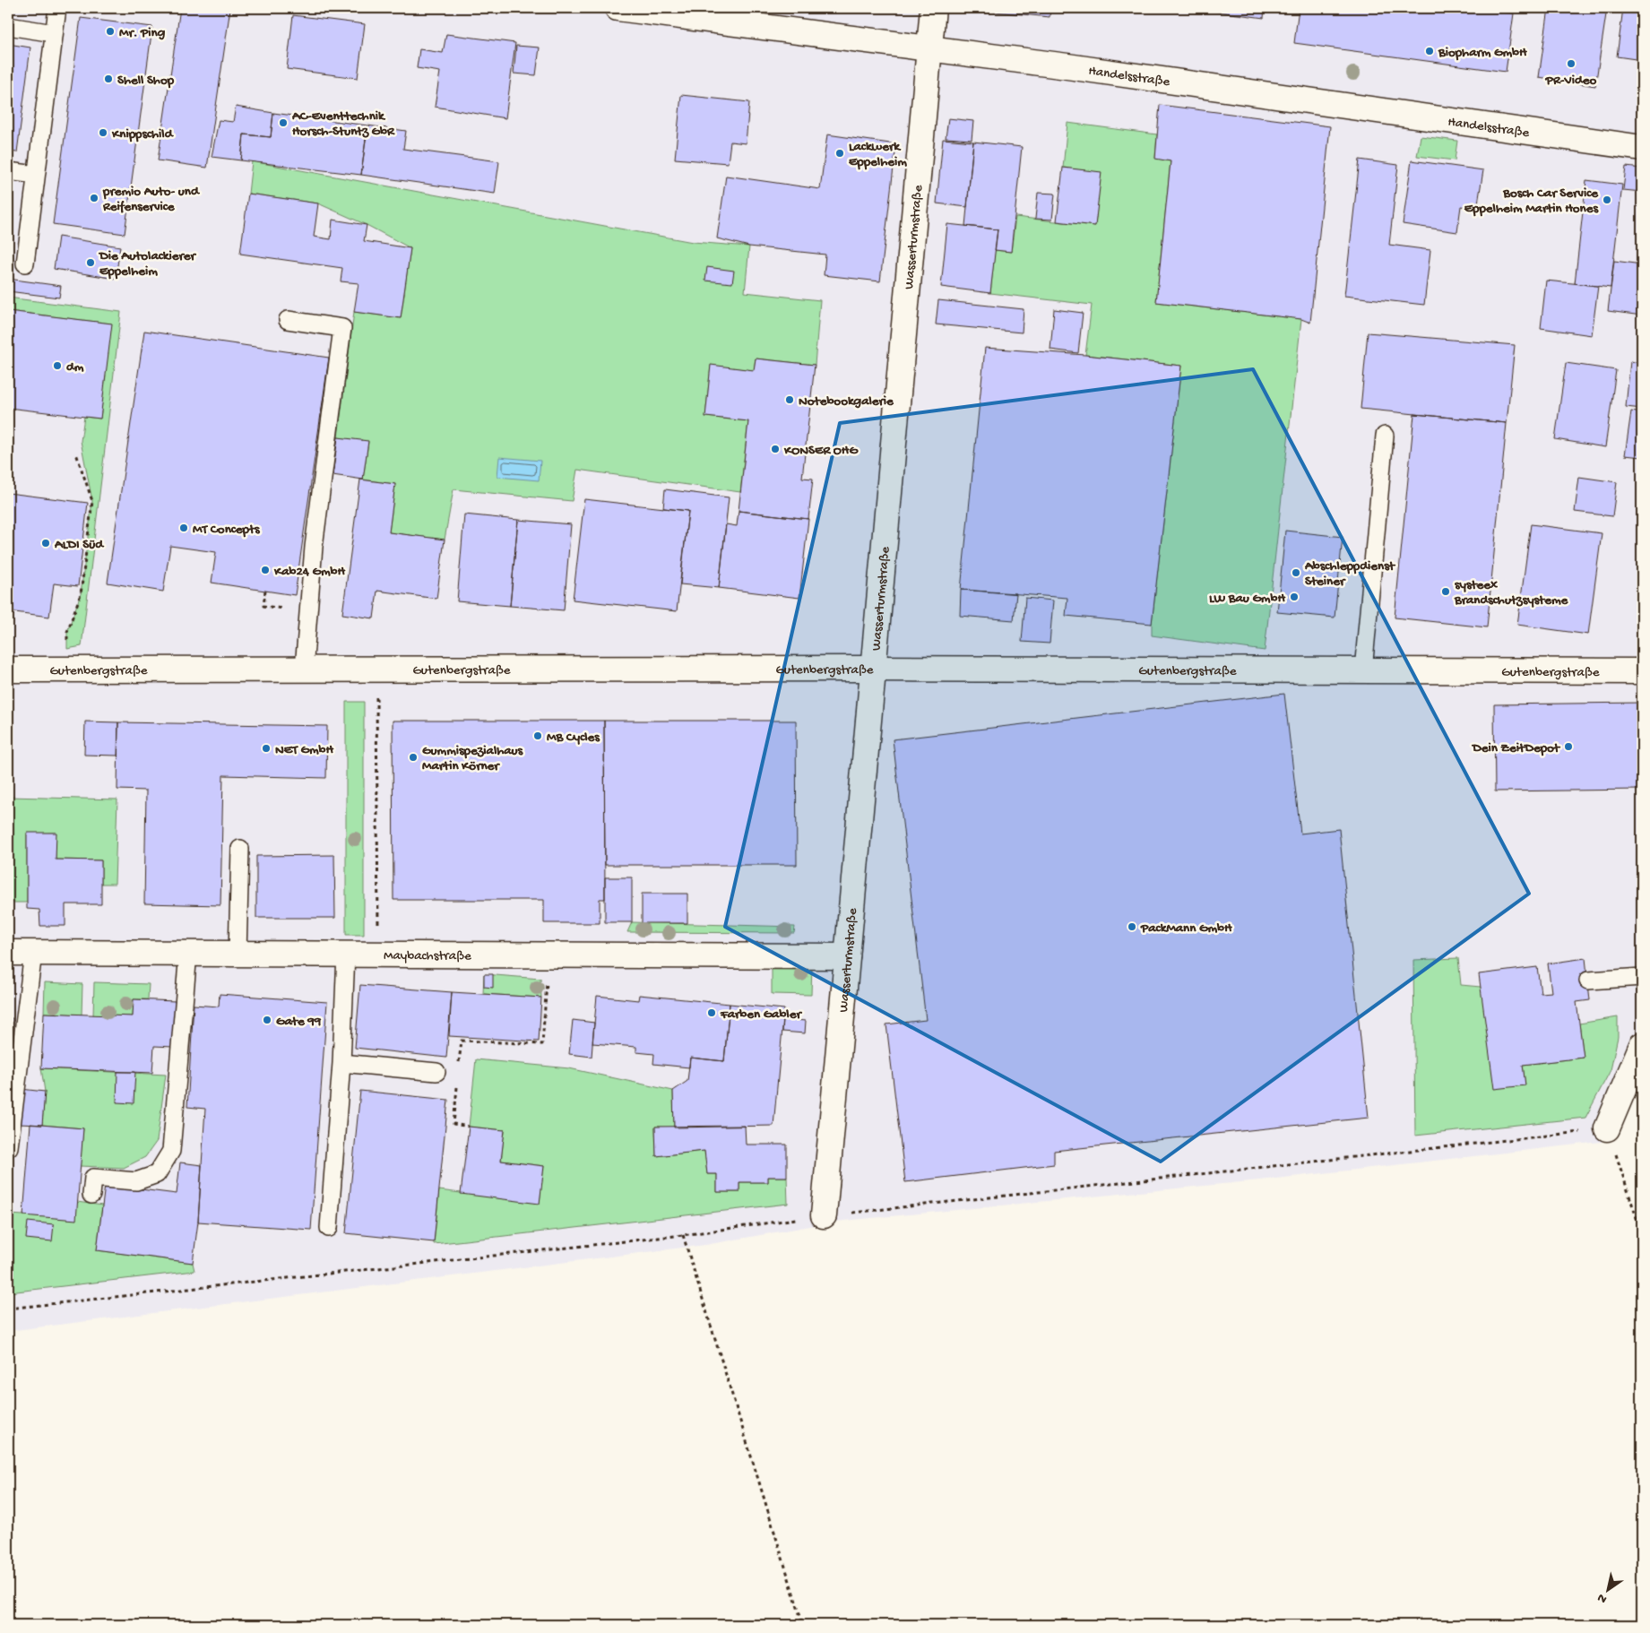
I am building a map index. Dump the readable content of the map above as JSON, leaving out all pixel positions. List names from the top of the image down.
{
  "streets": {
    "street": [
      "Handelsstraße",
      "Wasserturmstraße",
      "Gutenbergstraße",
      "Maybachstraße"
    ]
  },
  "crossings": [
    ["Handelsstraße", "Wasserturmstraße"],
    ["Wasserturmstraße", "Gutenbergstraße"],
    ["Wasserturmstraße", "Maybachstraße"]
  ],
  "places": [
    "Mr. Ping",
    "Biopharm GmbH",
    "PR-Video",
    "Shell Shop",
    "AC-Eventtechnik Horsch-Stuntz GbR",
    "Knippschild",
    "Lackwerk Eppelheim",
    "premio Auto- und Reifenservice",
    "Bosch Car Service Eppelheim Martin Hones",
    "Die Autolackierer Eppelheim",
    "dm",
    "Notebookgalerie",
    "KONSER OHG",
    "MT Concepts",
    "ALDI Süd",
    "Kab24 GmbH",
    "Abschleppdienst Steiner",
    "systeex Brandschutzsysteme",
    "LW Bau GmbH",
    "MB Cycles",
    "Dein ZeitDepot",
    "NET GmbH",
    "Gummispezialhaus Martin Körner",
    "PackMann GmbH",
    "Farben Gabler",
    "Gate 99"
  ],
  "north": "bottom left"
}
